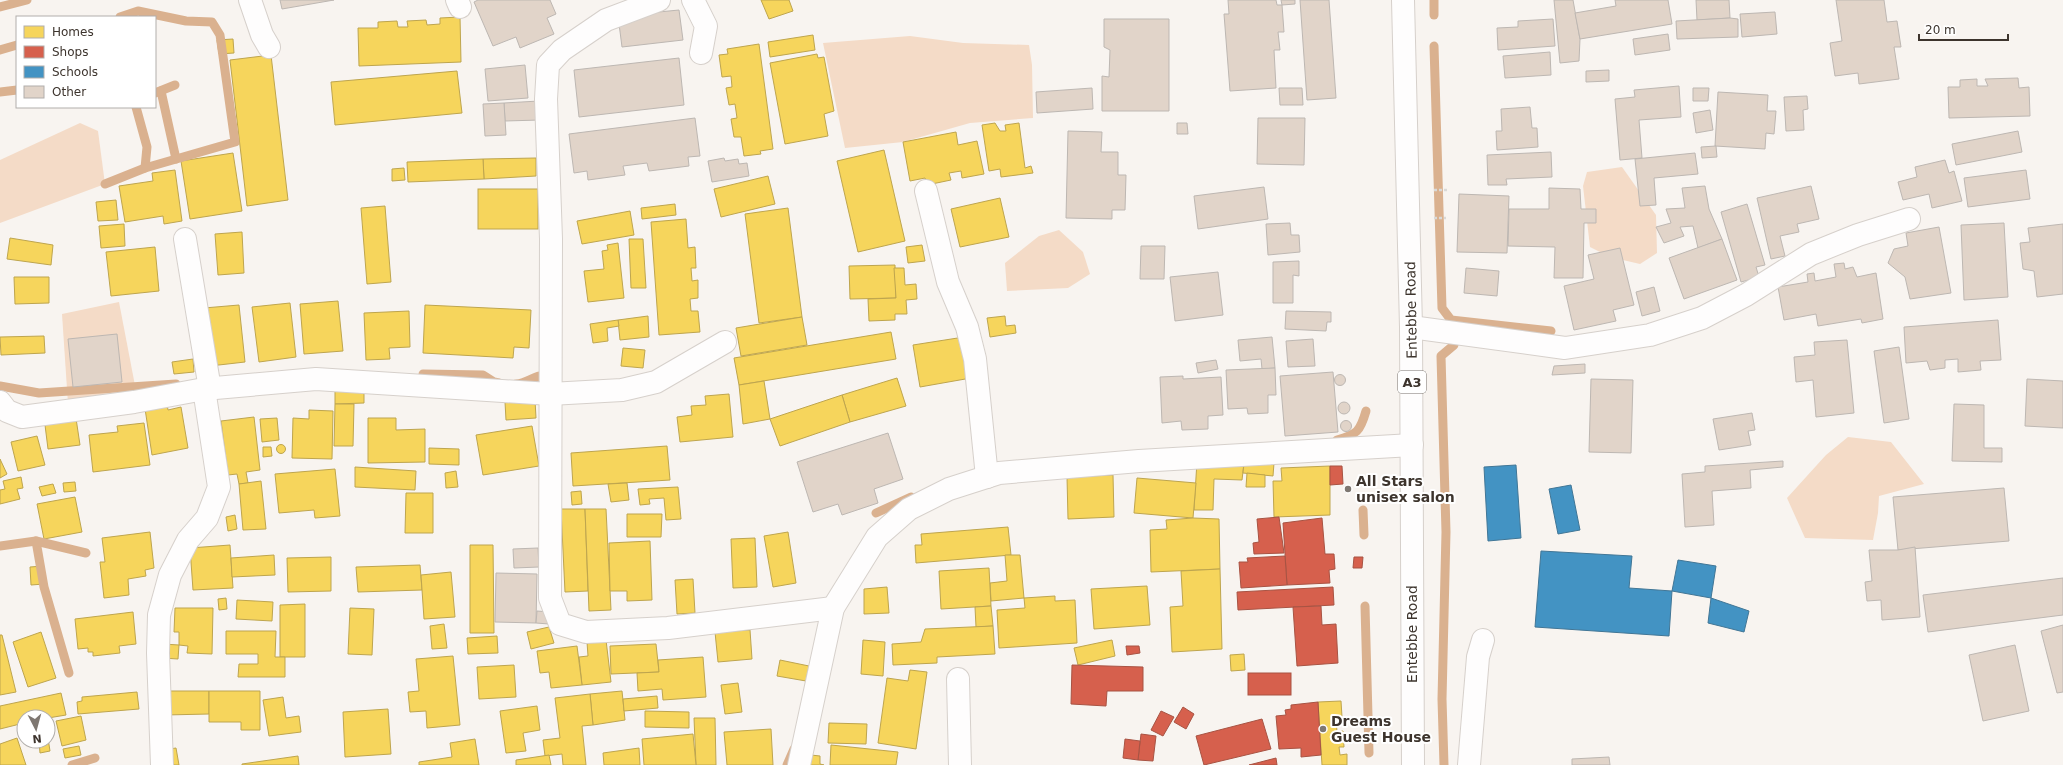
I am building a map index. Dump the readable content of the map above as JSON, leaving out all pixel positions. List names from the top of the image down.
{
  "streets": {
    "street": ["Entebbe Road", "A3"]
  },
  "places": ["All Stars unisex salon", "Dreams Guest House"],
  "legend": [
    "Homes",
    "Shops",
    "Schools",
    "Other"
  ],
  "scale_bar": "20 m",
  "north": "bottom"
}
